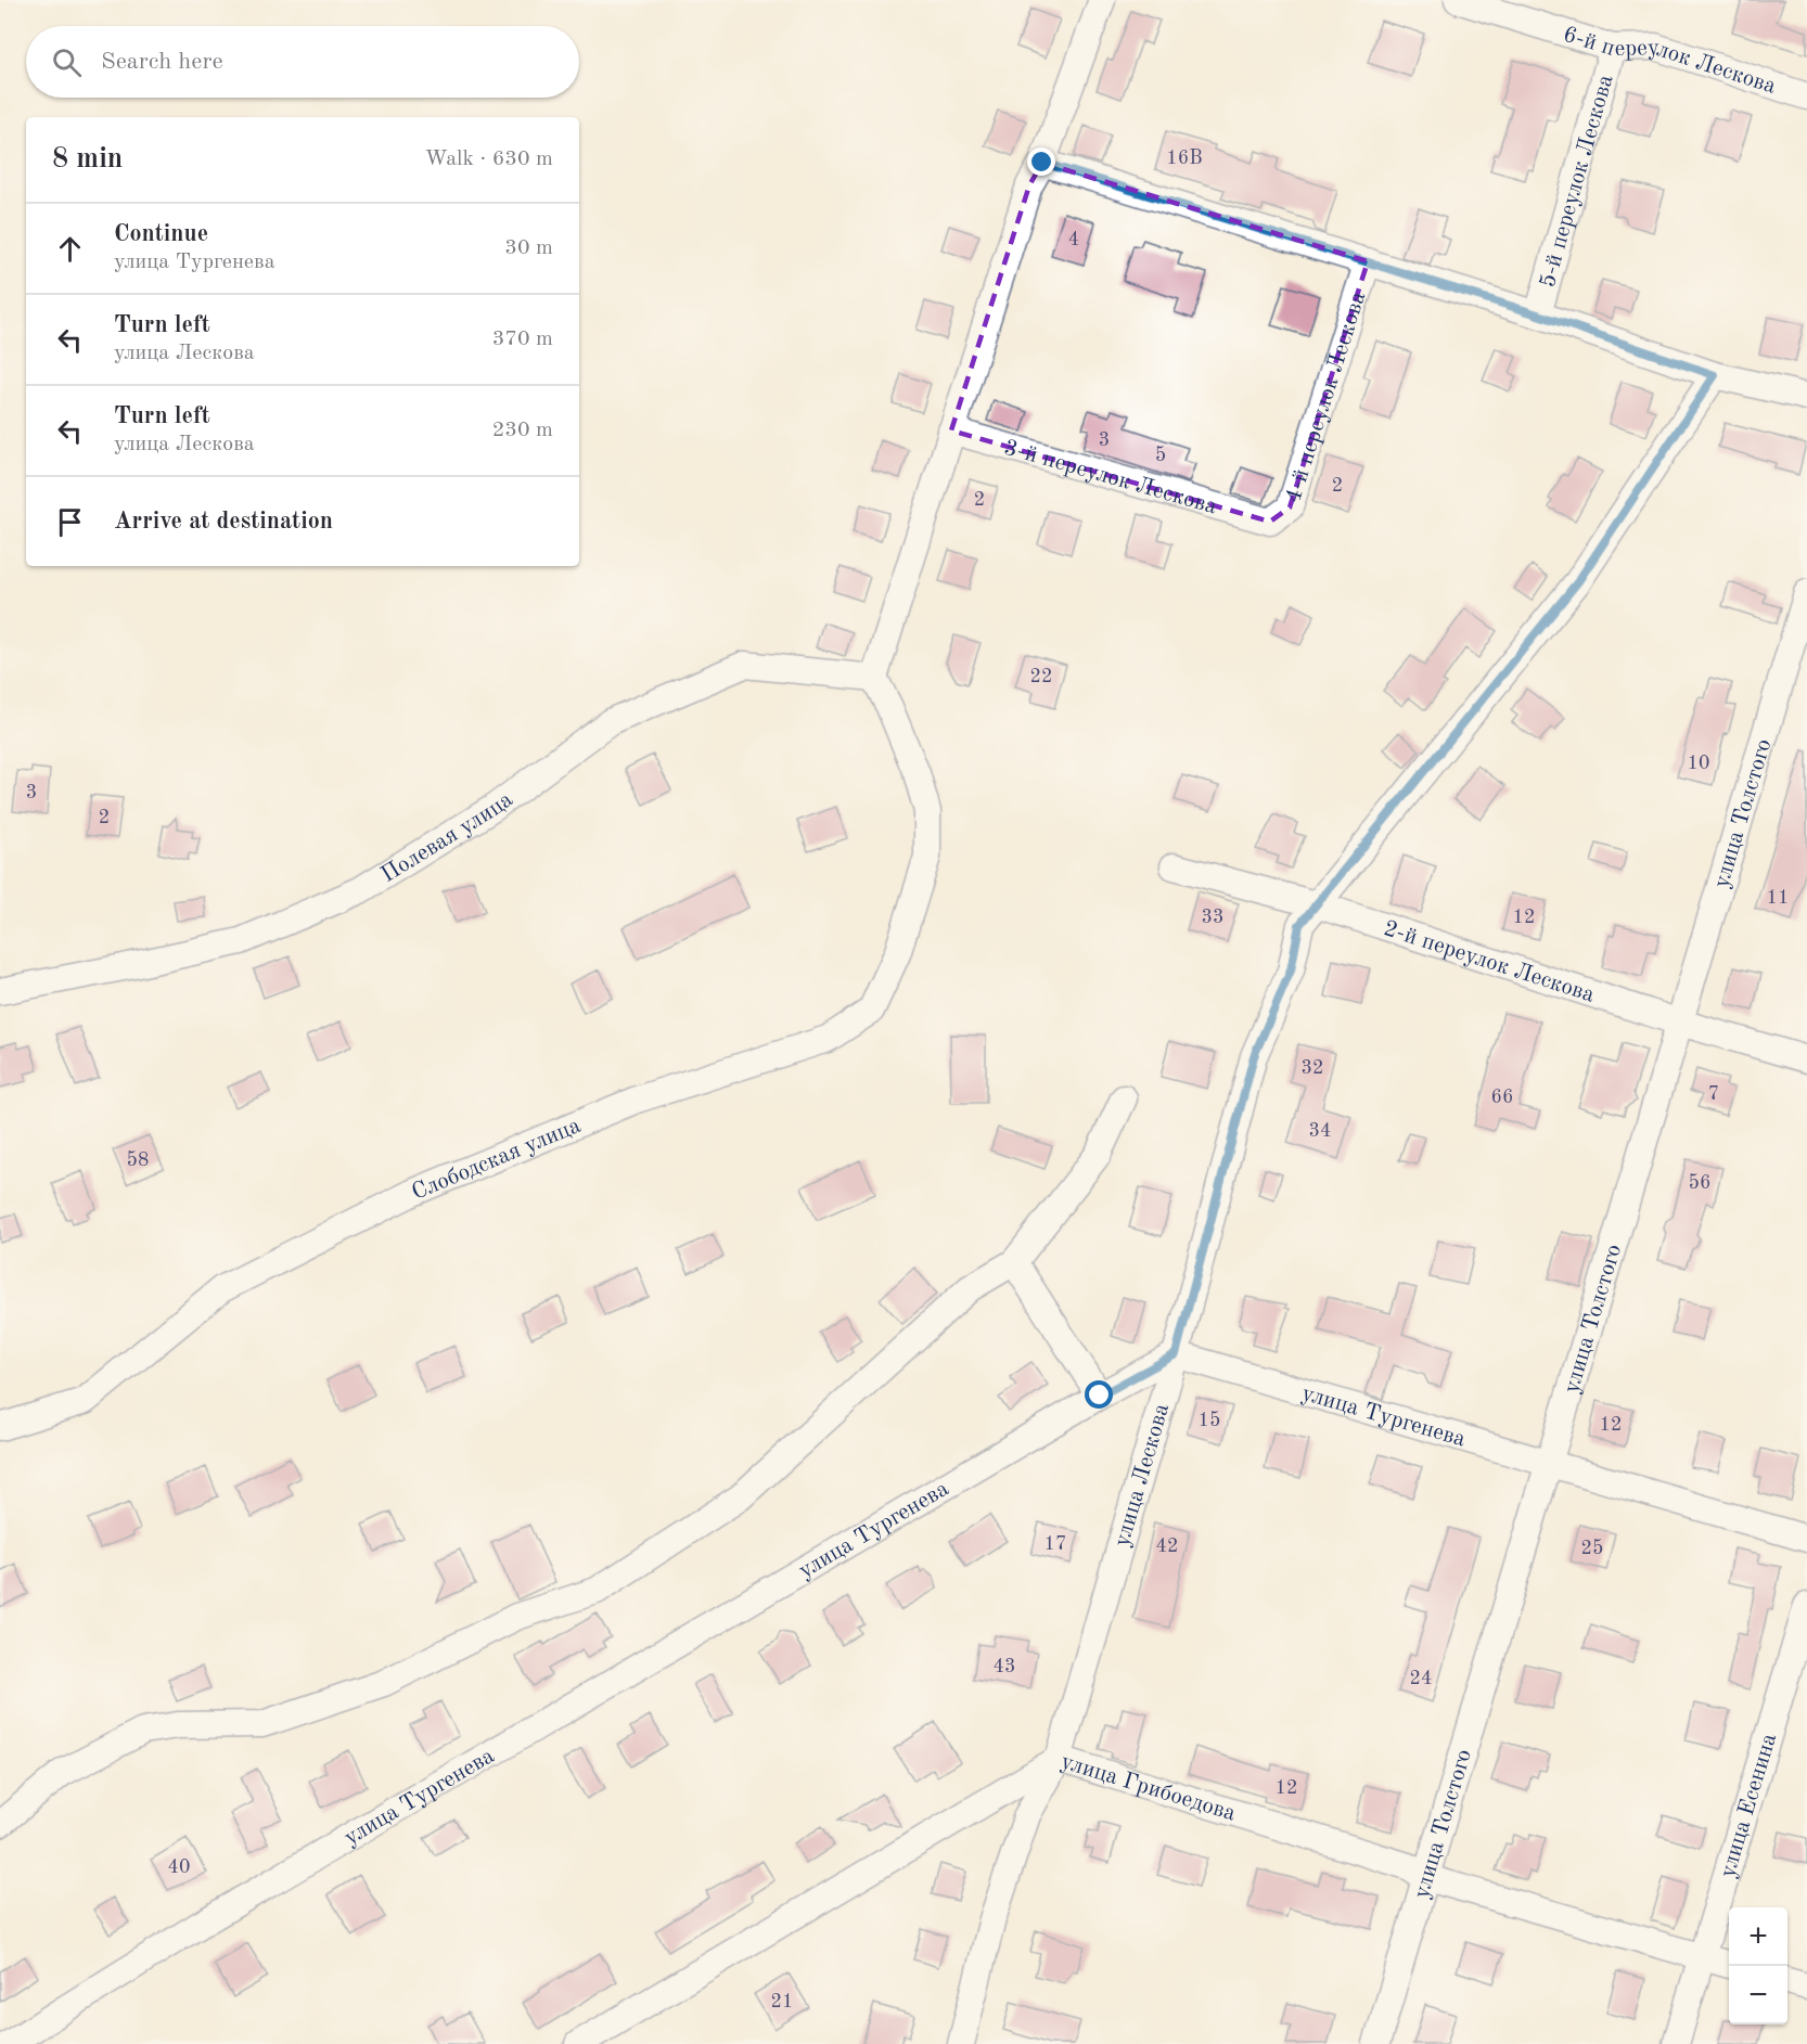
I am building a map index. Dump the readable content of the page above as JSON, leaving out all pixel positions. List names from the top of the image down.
{
  "streets": {
    "street": [
      "6-й переулок Лескова",
      "5-й переулок Лескова",
      "4-й переулок Лескова",
      "3-й переулок Лескова",
      "улица Толстого",
      "Полевая улица",
      "2-й переулок Лескова",
      "Слободская улица",
      "улица Тургенева",
      "улица Лескова",
      "улица Грибоедова",
      "улица Есенина"
    ]
  },
  "crossings": [
    ["6-й переулок Лескова", "5-й переулок Лескова"],
    ["4-й переулок Лескова", "3-й переулок Лескова"],
    ["улица Толстого", "2-й переулок Лескова"],
    ["улица Толстого", "улица Тургенева"],
    ["улица Толстого", "улица Грибоедова"],
    ["Полевая улица", "Слободская улица"],
    ["2-й переулок Лескова", "улица Лескова"],
    ["улица Тургенева", "улица Лескова"],
    ["улица Лескова", "улица Грибоедова"],
    ["улица Грибоедова", "улица Есенина"]
  ],
  "house_numbers": [
    "16В",
    "4",
    "3",
    "5",
    "2",
    "2",
    "22",
    "10",
    "3",
    "2",
    "11",
    "33",
    "12",
    "32",
    "7",
    "66",
    "34",
    "58",
    "56",
    "15",
    "12",
    "17",
    "42",
    "25",
    "43",
    "24",
    "12",
    "40",
    "21"
  ],
  "page": {
    "search": "Search here",
    "heading": ["8 min", "Walk · 630 m"],
    "list": [
      ["Continue", "улица Тургенева", "30 m"],
      ["Turn left", "улица Лескова", "370 m"],
      ["Turn left", "улица Лескова", "230 m"],
      "Arrive at destination"
    ],
    "map_buttons": ["+", "−"]
  }
}
